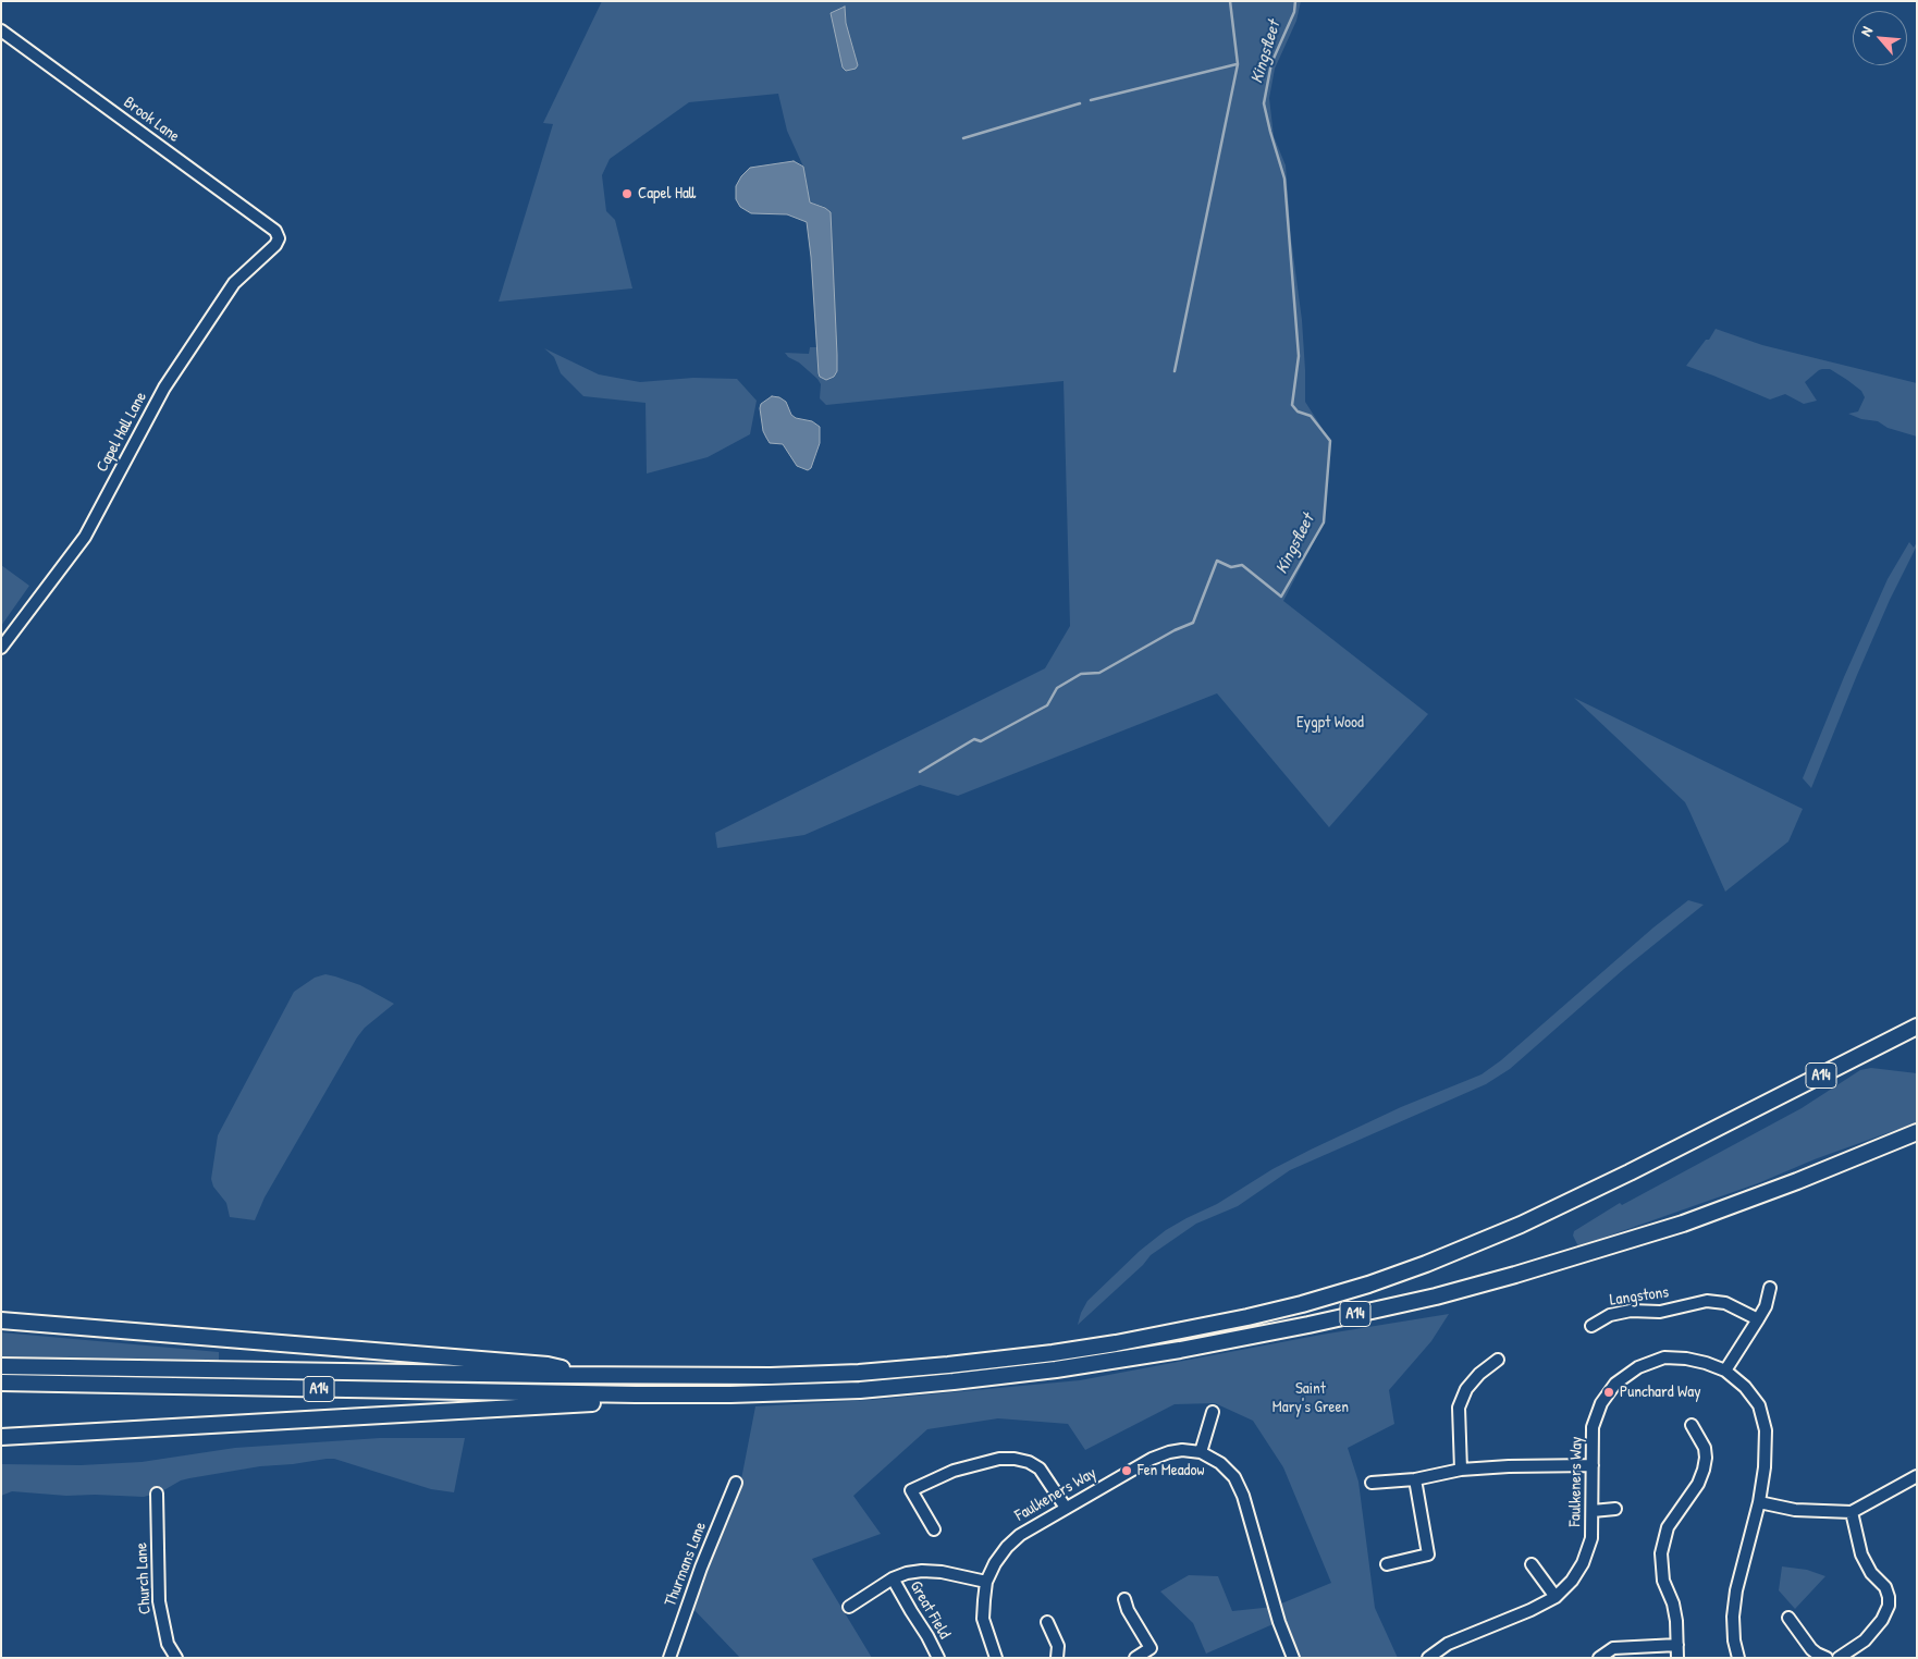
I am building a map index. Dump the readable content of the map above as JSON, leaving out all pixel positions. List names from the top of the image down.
{
  "streets": {
    "highway": ["A14"],
    "street": [
      "Brook Lane",
      "Capel Hall Lane",
      "Langstons",
      "Faulkeners Way",
      "Thurmans Lane",
      "Church Lane",
      "Great Field"
    ]
  },
  "crossings": [
    ["Brook Lane", "Capel Hall Lane"]
  ],
  "water": ["Kingsfleet"],
  "parks": ["Eygpt Wood", "Saint Mary's Green"],
  "places": ["Capel Hall", "Punchard Way", "Fen Meadow"],
  "north": "top left"
}
